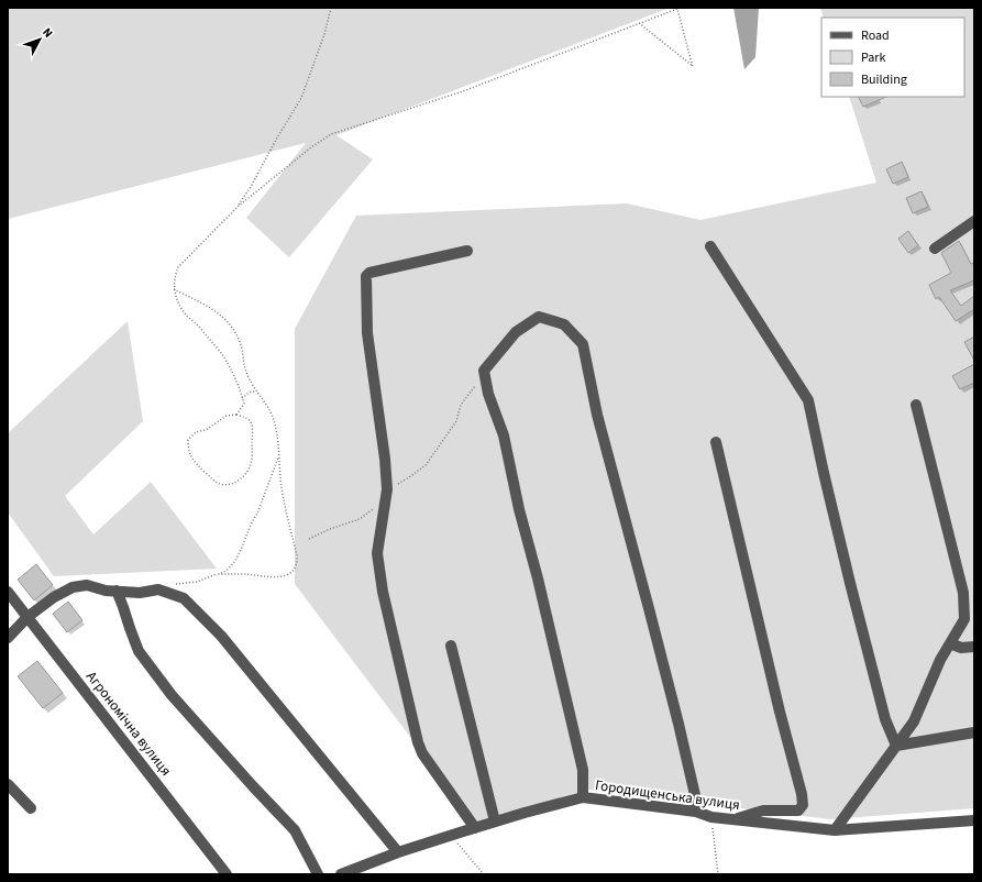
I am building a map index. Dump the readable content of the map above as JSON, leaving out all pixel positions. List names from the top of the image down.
{
  "streets": {
    "street": ["Агрономічна вулиця", "Городищенська вулиця"]
  },
  "legend": ["Road", "Park", "Building"],
  "north": "top right"
}
